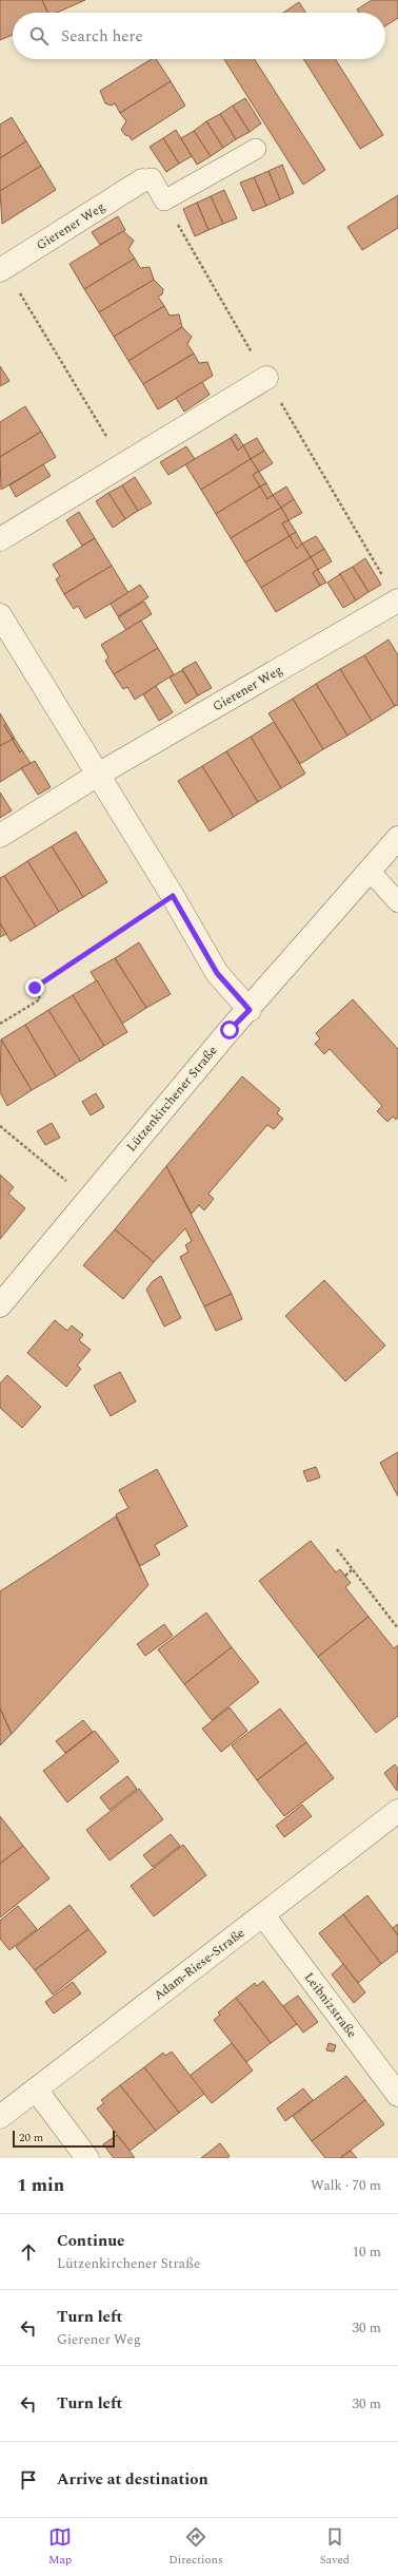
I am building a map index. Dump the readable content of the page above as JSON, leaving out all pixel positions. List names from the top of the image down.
{
  "streets": {
    "street": [
      "Gierener Weg",
      "Lützenkirchener Straße",
      "Adam-Riese-Straße",
      "Leibnizstraße"
    ]
  },
  "crossings": [
    ["Adam-Riese-Straße", "Leibnizstraße"]
  ],
  "scale_bar": "20 m",
  "page": {
    "search": "Search here",
    "scale": "20 m",
    "heading": ["1 min", "Walk · 70 m"],
    "list": [
      ["Continue", "Lützenkirchener Straße", "10 m"],
      ["Turn left", "Gierener Weg", "30 m"],
      ["Turn left", "30 m"],
      "Arrive at destination"
    ],
    "nav": ["Map", "Directions", "Saved"]
  }
}
